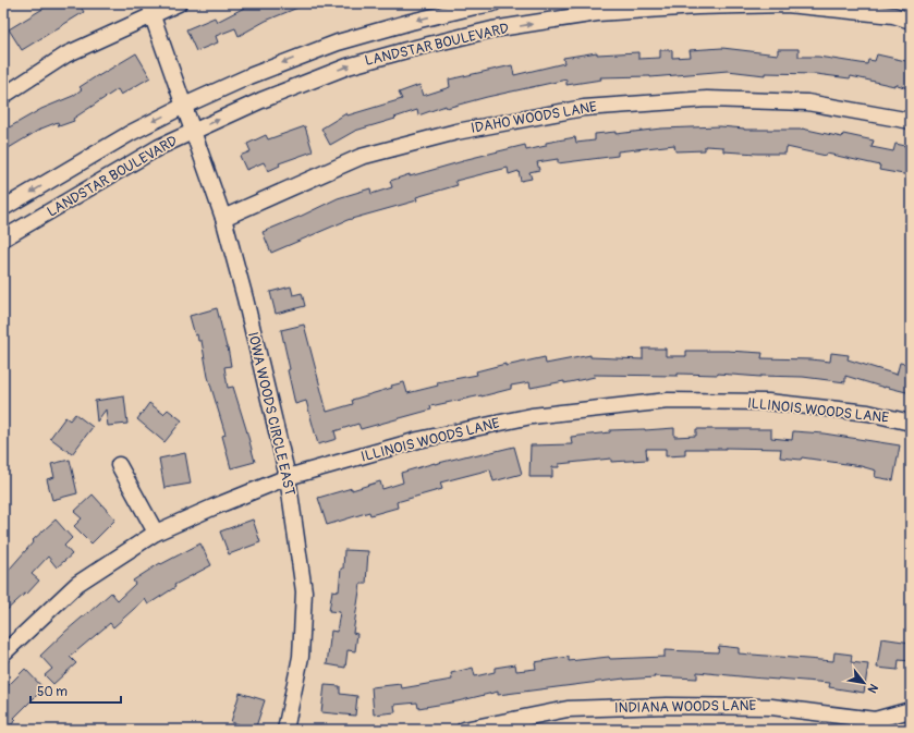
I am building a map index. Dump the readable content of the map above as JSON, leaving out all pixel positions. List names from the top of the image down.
{
  "streets": {
    "street": [
      "LANDSTAR BOULEVARD",
      "IDAHO WOODS LANE",
      "ILLINOIS WOODS LANE",
      "IOWA WOODS CIRCLE EAST",
      "INDIANA WOODS LANE"
    ]
  },
  "crossings": [
    ["LANDSTAR BOULEVARD", "IOWA WOODS CIRCLE EAST"],
    ["IDAHO WOODS LANE", "IOWA WOODS CIRCLE EAST"],
    ["ILLINOIS WOODS LANE", "IOWA WOODS CIRCLE EAST"]
  ],
  "scale_bar": "50 m",
  "north": "bottom right"
}
